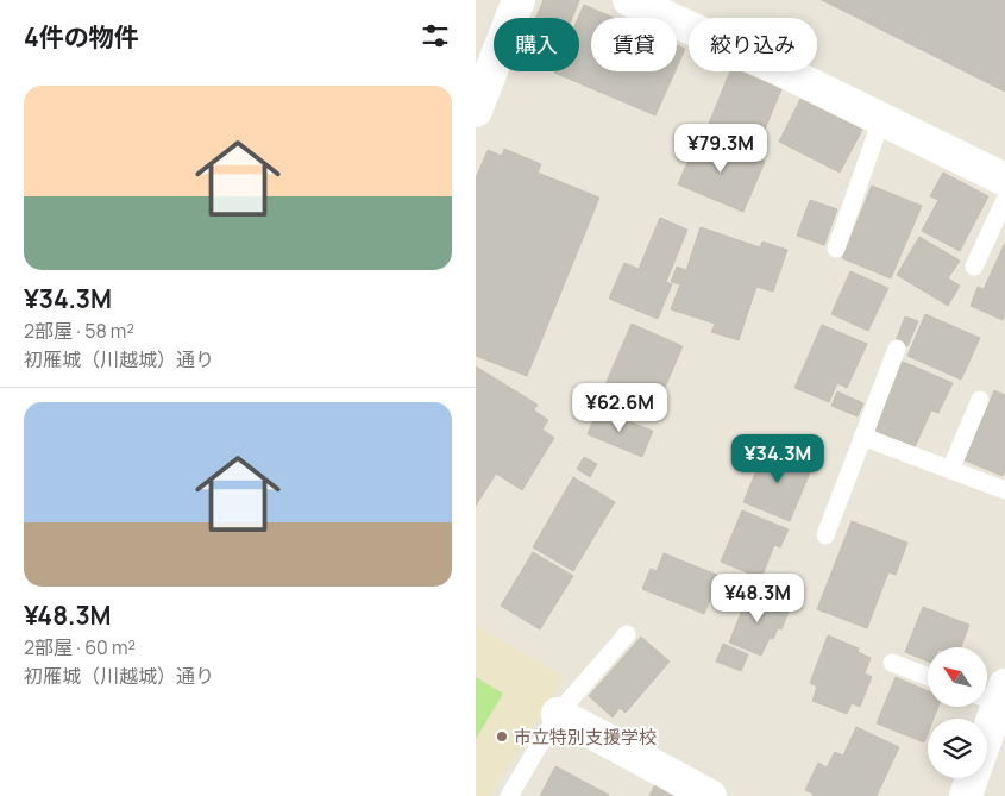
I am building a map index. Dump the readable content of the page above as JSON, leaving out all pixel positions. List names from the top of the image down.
{
  "places": ["市立特別支援学校"],
  "north": "top left",
  "page": {
    "heading": "4件の物件",
    "chip": ["購入", "賃貸", "絞り込み"],
    "list": [
      {
        "name": "¥34.3M",
        "note": "2部屋 · 58 m² · 初雁城（川越城）通り"
      },
      {
        "name": "¥48.3M",
        "note": "2部屋 · 60 m² · 初雁城（川越城）通り"
      }
    ],
    "price": [
      "¥79.3M",
      "¥62.6M",
      "¥34.3M",
      "¥48.3M"
    ]
  }
}
